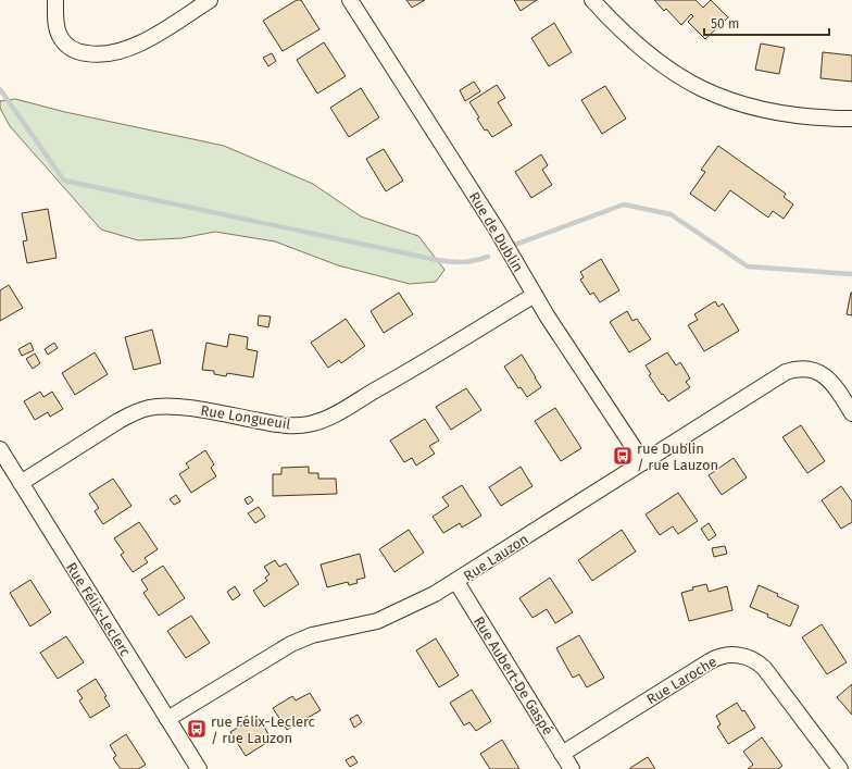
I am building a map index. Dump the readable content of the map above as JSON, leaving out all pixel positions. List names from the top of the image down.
{
  "streets": {
    "street": [
      "Rue de Dublin",
      "Rue Longueuil",
      "Rue Lauzon",
      "Rue Félix-Leclerc",
      "Rue Aubert-De Gaspé",
      "Rue Laroche"
    ]
  },
  "crossings": [
    ["Rue de Dublin", "Rue Longueuil"],
    ["Rue de Dublin", "Rue Lauzon"],
    ["Rue Longueuil", "Rue Félix-Leclerc"],
    ["Rue Lauzon", "Rue Félix-Leclerc"],
    ["Rue Lauzon", "Rue Aubert-De Gaspé"],
    ["Rue Aubert-De Gaspé", "Rue Laroche"]
  ],
  "places": {
    "bus stop": ["rue Dublin / rue Lauzon", "rue Félix-Leclerc / rue Lauzon"]
  },
  "scale_bar": "50 m"
}
